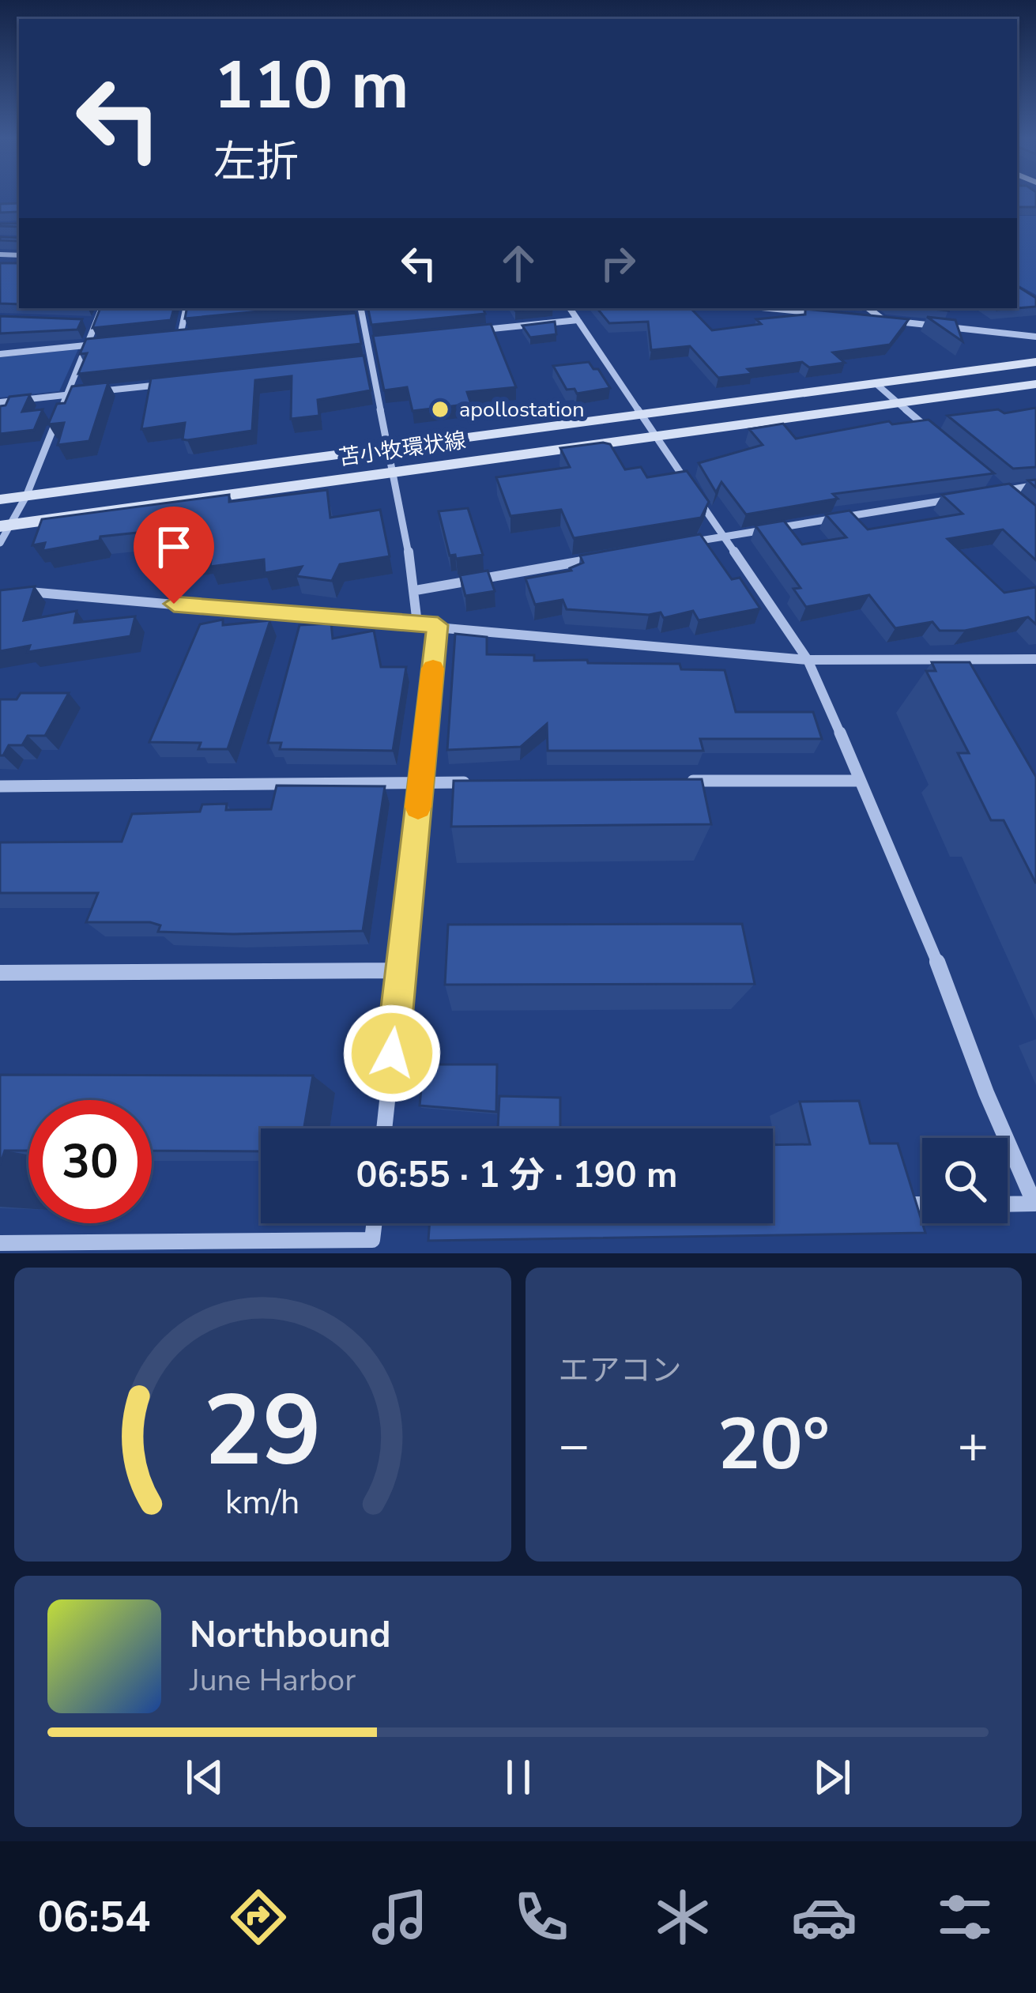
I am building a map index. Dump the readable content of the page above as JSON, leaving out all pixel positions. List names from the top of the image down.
{
  "streets": {
    "main road": ["苫小牧環状線"]
  },
  "places": ["apollostation"],
  "page": {
    "turn": ["110 m", "左折"],
    "limit": "30",
    "trip": "06:55 · 1 分 · 190 m",
    "tile": "エアコン",
    "heat": ["−", "20°", "+"],
    "song": ["Northbound", "June Harbor"],
    "tabs": "06:54",
    "gauge": ["29", "km/h"]
  }
}
